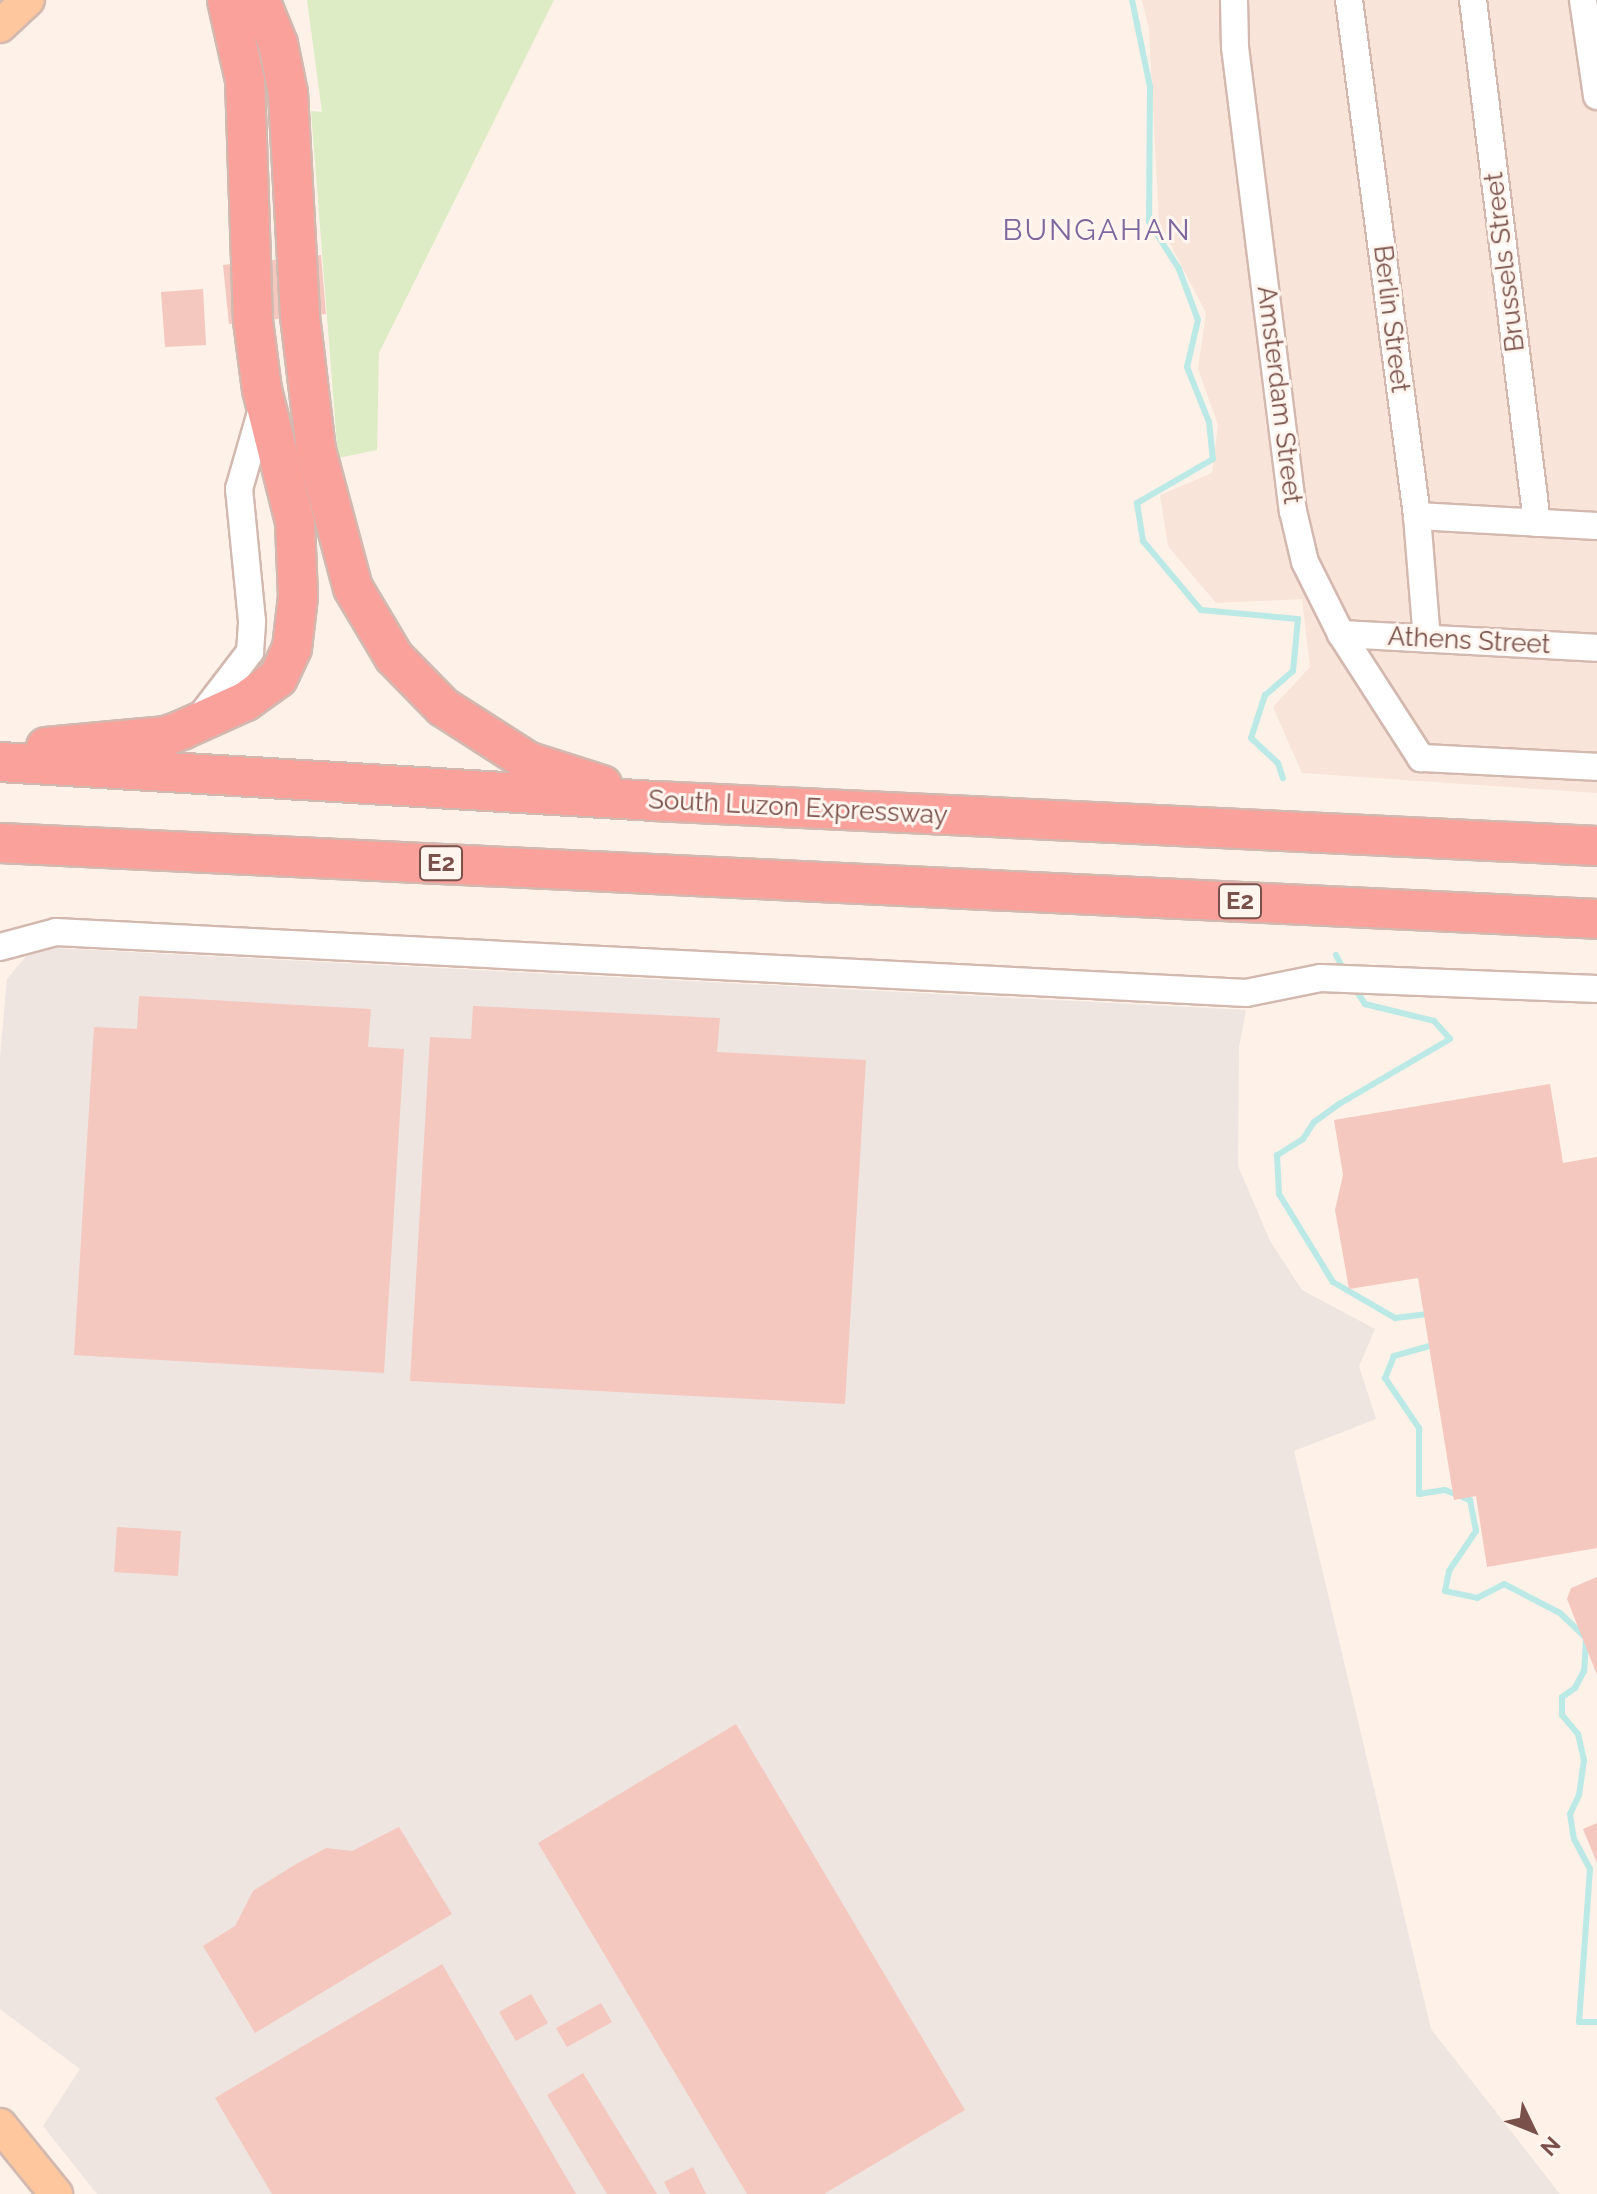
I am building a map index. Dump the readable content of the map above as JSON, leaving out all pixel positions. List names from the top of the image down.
{
  "streets": {
    "highway": ["South Luzon Expressway", "E2"],
    "street": [
      "Brussels Street",
      "Berlin Street",
      "Amsterdam Street",
      "Athens Street"
    ]
  },
  "crossings": [
    ["Berlin Street", "Athens Street"],
    ["Amsterdam Street", "Athens Street"]
  ],
  "districts": ["BUNGAHAN"],
  "north": "bottom right"
}
